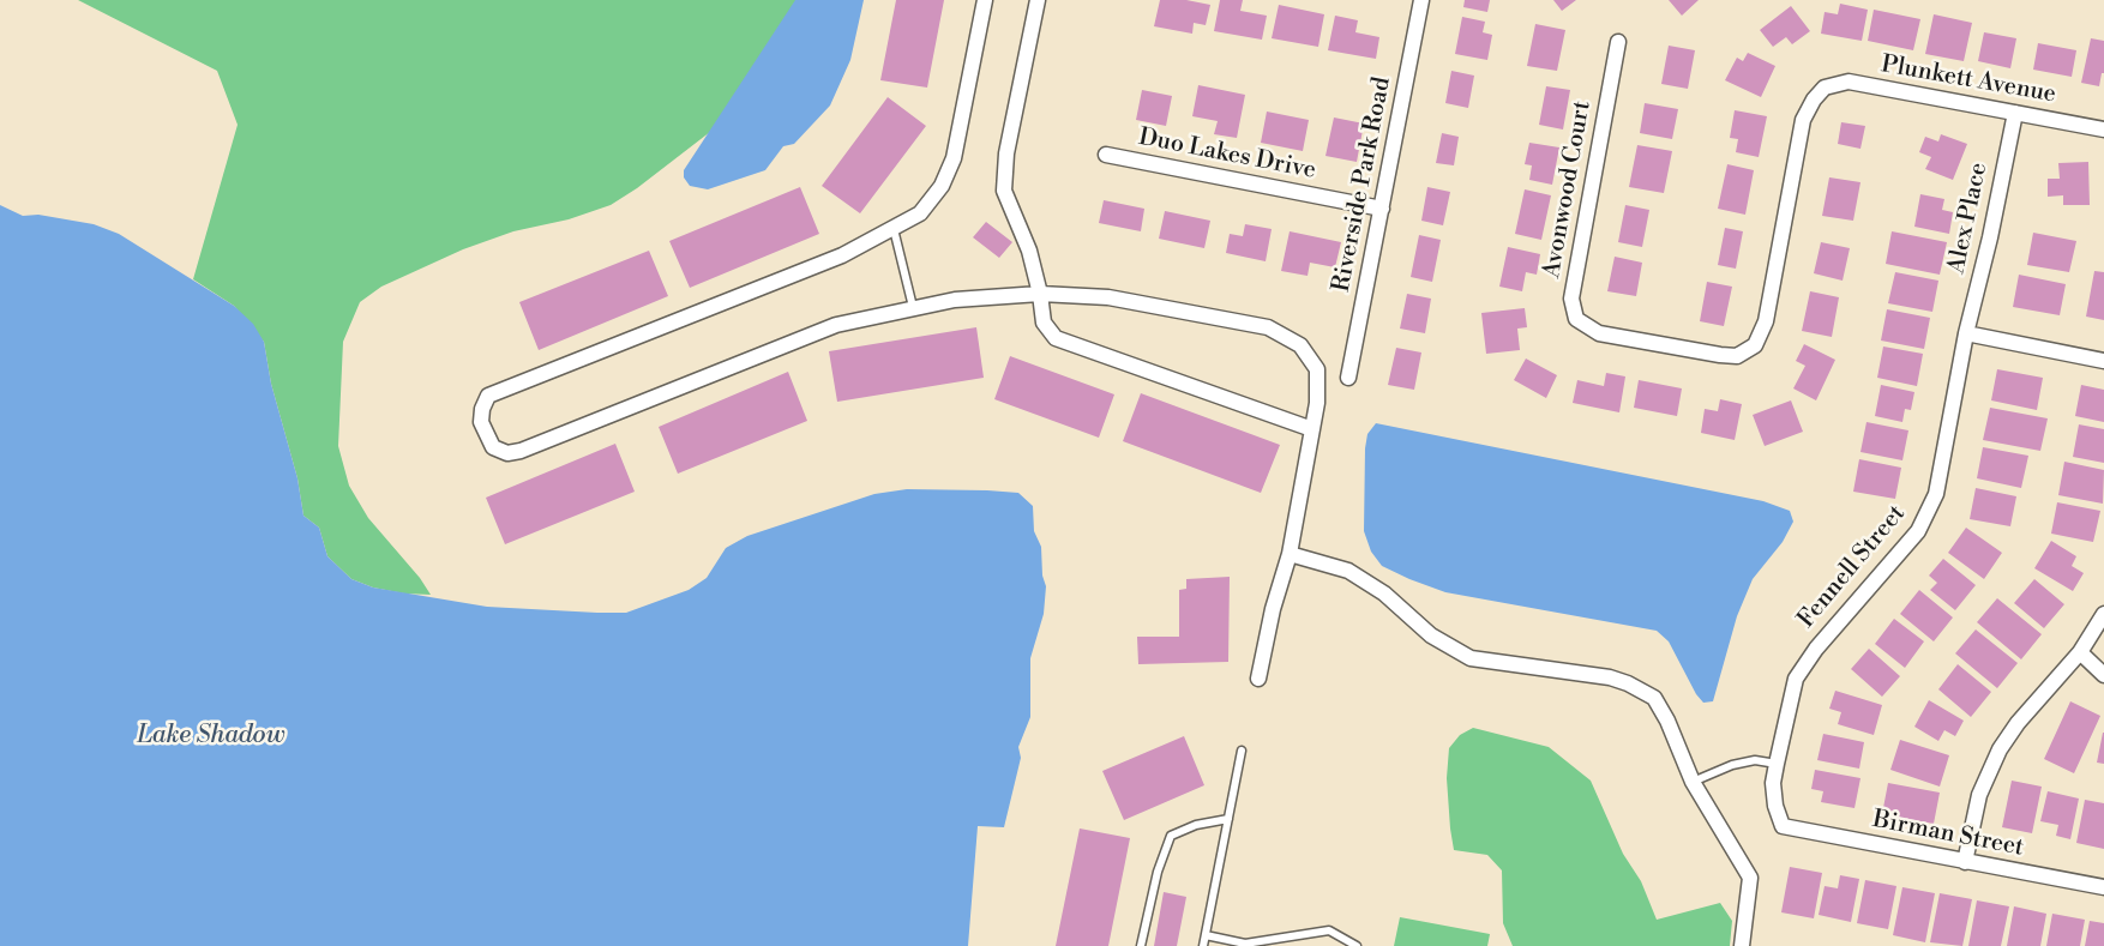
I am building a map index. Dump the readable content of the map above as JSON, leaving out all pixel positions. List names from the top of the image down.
{
  "streets": {
    "street": [
      "Plunkett Avenue",
      "Duo Lakes Drive",
      "Riverside Park Road",
      "Avonwood Court",
      "Alex Place",
      "Fennell Street",
      "Birman Street"
    ]
  },
  "crossings": [
    ["Plunkett Avenue", "Avonwood Court"],
    ["Plunkett Avenue", "Alex Place"],
    ["Duo Lakes Drive", "Riverside Park Road"],
    ["Alex Place", "Fennell Street"],
    ["Fennell Street", "Birman Street"]
  ],
  "water": ["Lake Shadow"]
}
